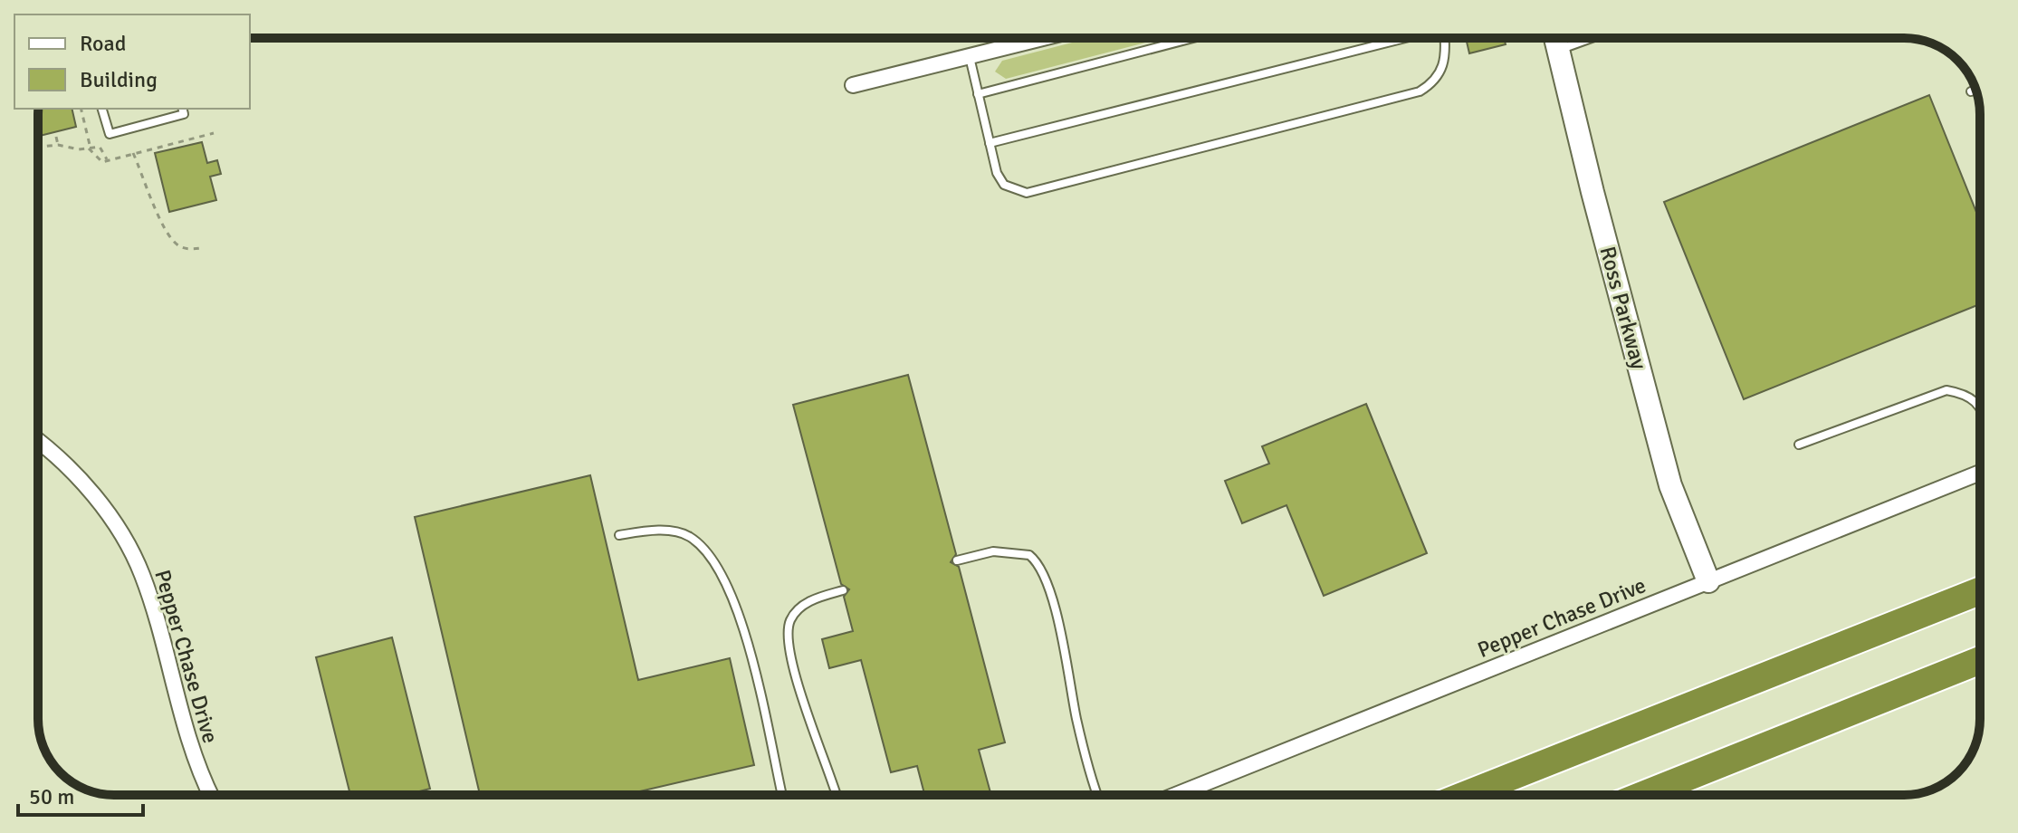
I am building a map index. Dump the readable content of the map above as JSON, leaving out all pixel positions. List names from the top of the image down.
{
  "streets": {
    "street": ["Ross Parkway", "Pepper Chase Drive"]
  },
  "crossings": [
    ["Ross Parkway", "Pepper Chase Drive"]
  ],
  "legend": ["Road", "Building"],
  "scale_bar": "50 m"
}
